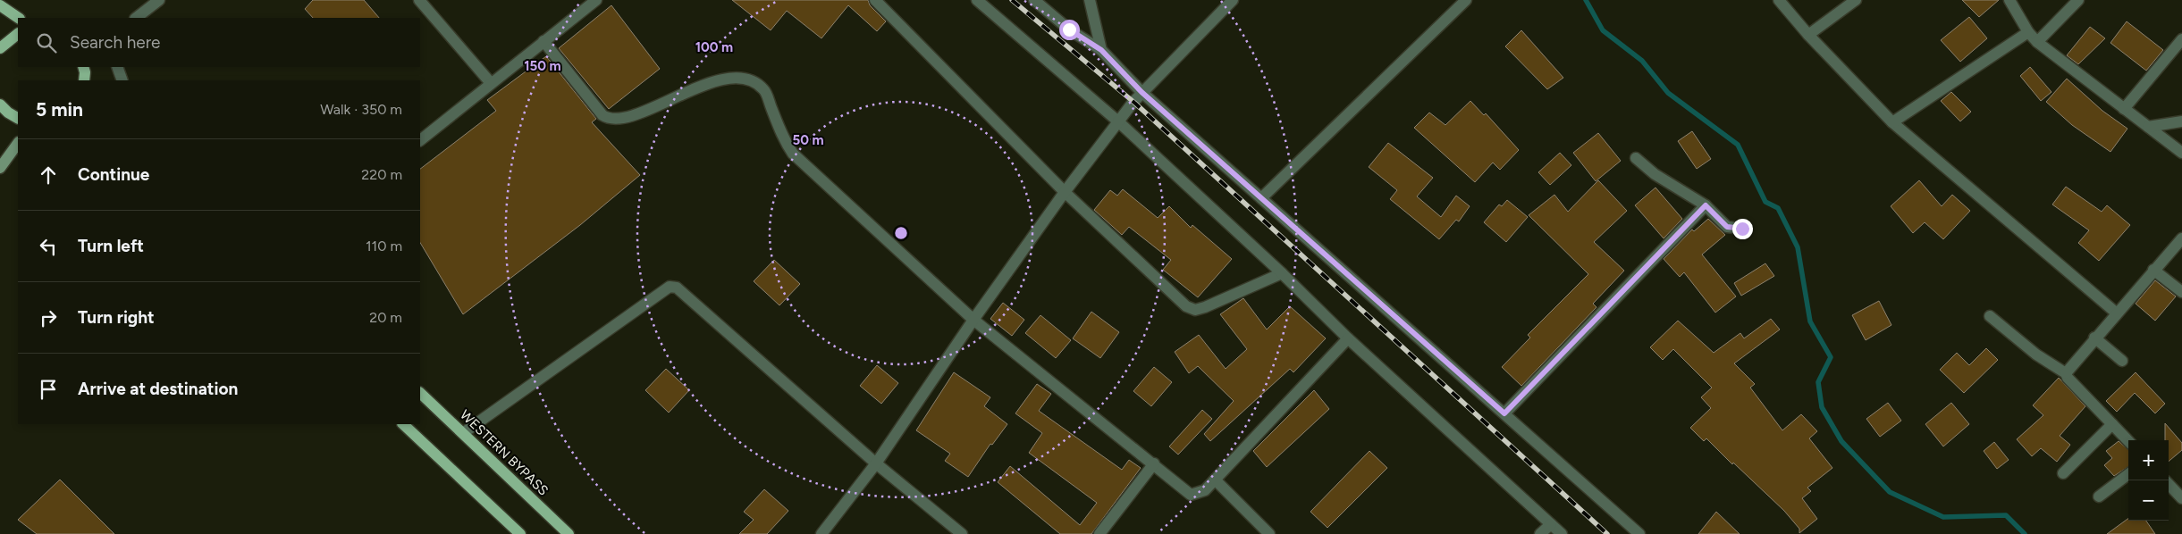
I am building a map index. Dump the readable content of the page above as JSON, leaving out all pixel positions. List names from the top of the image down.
{
  "streets": {
    "main road": ["WESTERN BYPASS"]
  },
  "page": {
    "search": "Search here",
    "heading": ["5 min", "Walk · 350 m"],
    "list": [
      ["Continue", "220 m"],
      ["Turn left", "110 m"],
      ["Turn right", "20 m"],
      "Arrive at destination"
    ],
    "map_buttons": ["+", "−"]
  },
  "rings": ["100 m", "150 m", "50 m"]
}
